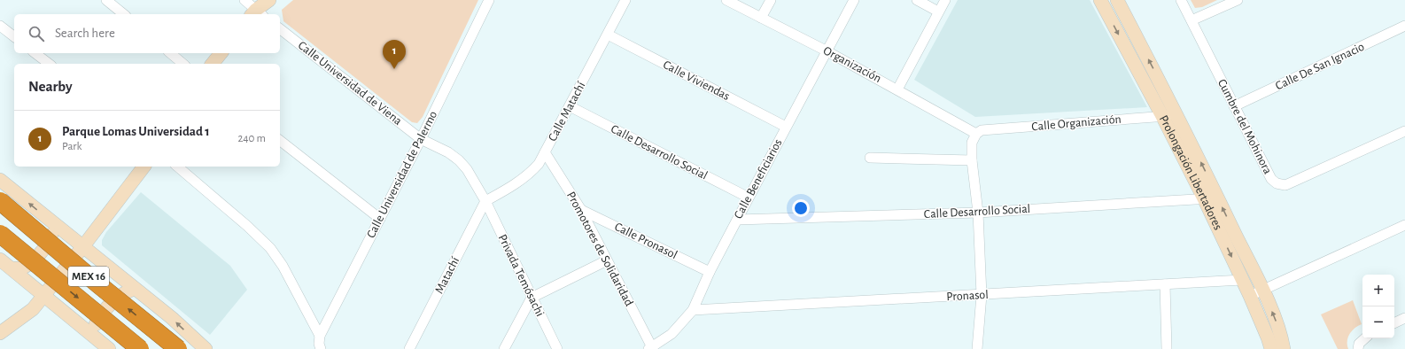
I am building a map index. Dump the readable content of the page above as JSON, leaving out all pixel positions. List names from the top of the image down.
{
  "streets": {
    "highway": ["MEX 16"],
    "street": [
      "Organización",
      "Calle De San Ignacio",
      "Calle Viviendas",
      "Calle Universidad de Viena",
      "Calle Matachí",
      "Calle Organización",
      "Cumbre del Mohinora",
      "Calle Desarrollo Social",
      "Prolongación Libertadores",
      "Calle Universidad de Palermo",
      "Calle Beneficiarios",
      "Calle Pronasol",
      "Promotores de Solidaridad",
      "Matachí",
      "Privada Temósachi",
      "Pronasol"
    ]
  },
  "crossings": [
    ["Organización", "Calle Organización"],
    ["Organización", "Calle Beneficiarios"],
    ["Calle De San Ignacio", "Cumbre del Mohinora"],
    ["Calle Viviendas", "Calle Matachí"],
    ["Calle Viviendas", "Calle Beneficiarios"],
    ["Calle Universidad de Viena", "Calle Matachí"],
    ["Calle Universidad de Viena", "Calle Universidad de Palermo"],
    ["Calle Universidad de Viena", "Matachí"],
    ["Calle Universidad de Viena", "Privada Temósachi"],
    ["Calle Matachí", "Calle Desarrollo Social"],
    ["Calle Matachí", "Promotores de Solidaridad"],
    ["Calle Matachí", "Matachí"],
    ["Calle Matachí", "Privada Temósachi"],
    ["Calle Organización", "Prolongación Libertadores"],
    ["Calle Desarrollo Social", "Prolongación Libertadores"],
    ["Calle Desarrollo Social", "Calle Beneficiarios"],
    ["Prolongación Libertadores", "Pronasol"],
    ["Calle Beneficiarios", "Calle Pronasol"],
    ["Calle Beneficiarios", "Promotores de Solidaridad"],
    ["Calle Beneficiarios", "Pronasol"],
    ["Calle Pronasol", "Promotores de Solidaridad"],
    ["Matachí", "Privada Temósachi"]
  ],
  "page": {
    "search": "Search here",
    "pins": "1",
    "heading": "Nearby",
    "list": [
      {
        "mark": "1",
        "name": "Parque Lomas Universidad 1",
        "note": "Park",
        "value": "240 m"
      }
    ],
    "map_buttons": ["+", "−"]
  }
}
